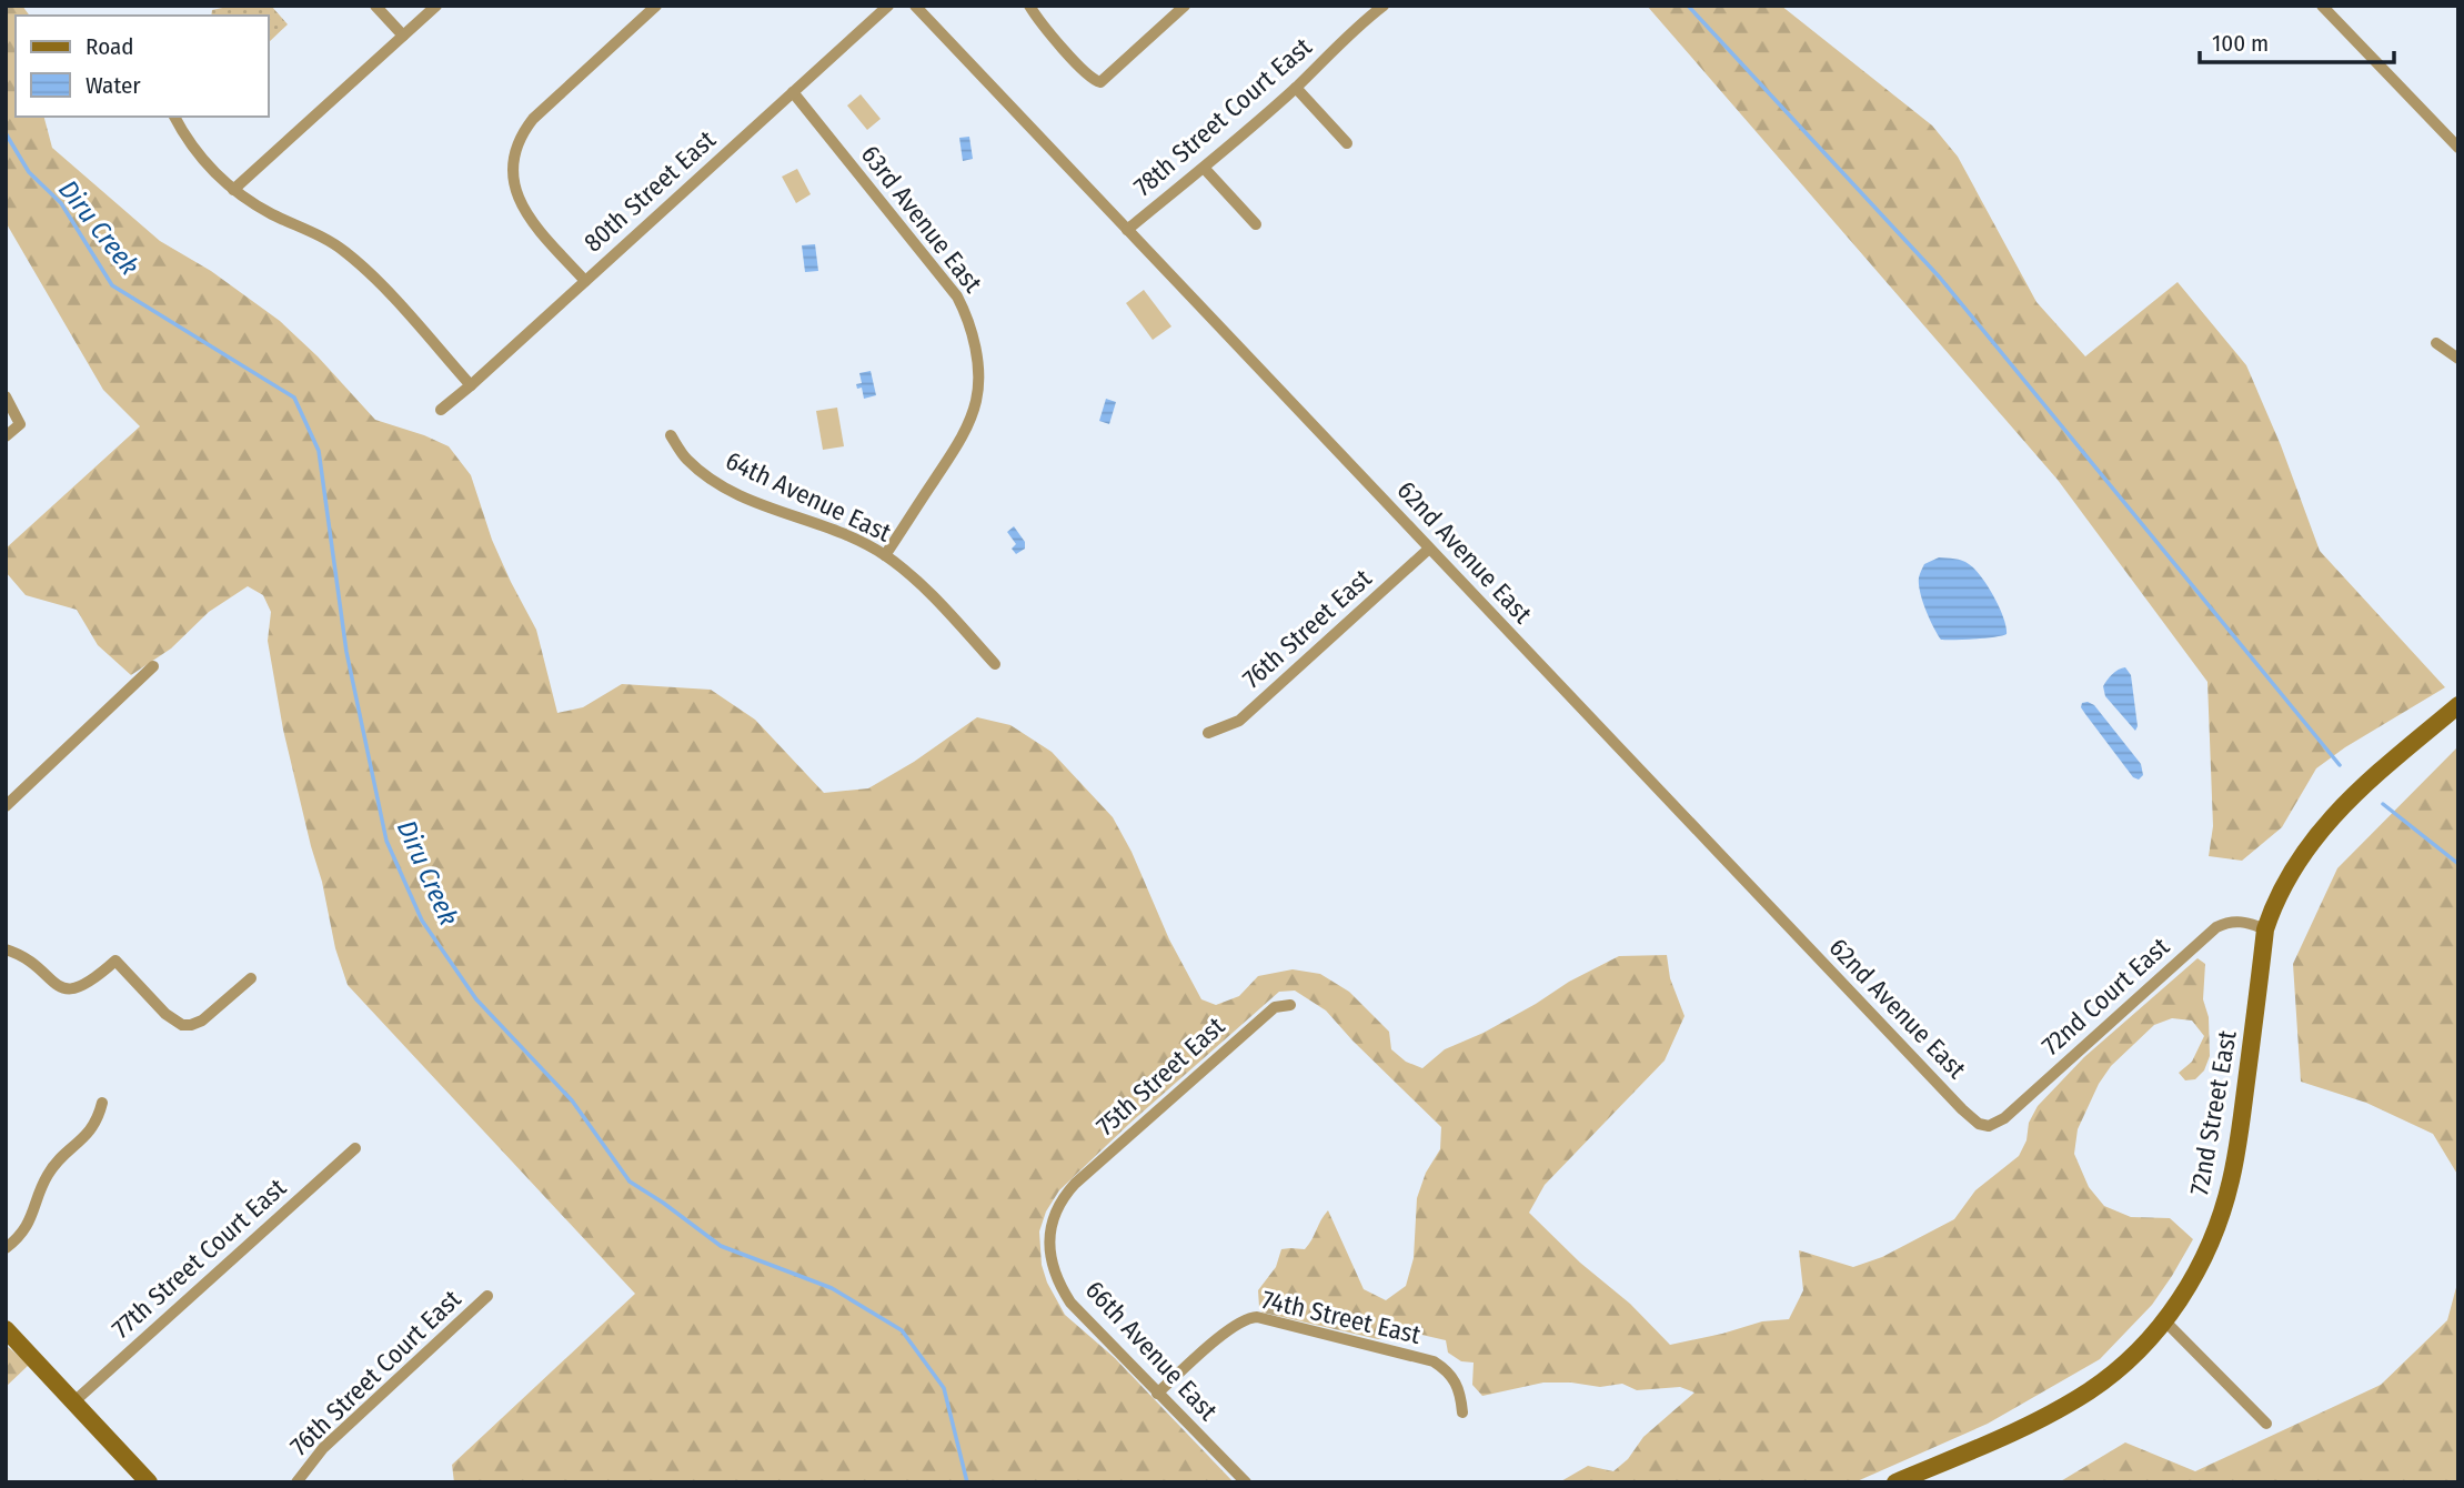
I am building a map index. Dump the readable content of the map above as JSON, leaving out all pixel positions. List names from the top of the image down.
{
  "streets": {
    "main road": ["72nd Street East"],
    "street": [
      "78th Street Court East",
      "80th Street East",
      "63rd Avenue East",
      "64th Avenue East",
      "62nd Avenue East",
      "76th Street East",
      "72nd Court East",
      "75th Street East",
      "77th Street Court East",
      "74th Street East",
      "66th Avenue East",
      "76th Street Court East"
    ]
  },
  "crossings": [
    ["78th Street Court East", "62nd Avenue East"],
    ["80th Street East", "63rd Avenue East"],
    ["63rd Avenue East", "64th Avenue East"],
    ["62nd Avenue East", "76th Street East"],
    ["62nd Avenue East", "72nd Court East"],
    ["72nd Court East", "72nd Street East"],
    ["75th Street East", "66th Avenue East"],
    ["74th Street East", "66th Avenue East"]
  ],
  "water": ["Diru Creek"],
  "legend": ["Road", "Water"],
  "scale_bar": "100 m"
}
